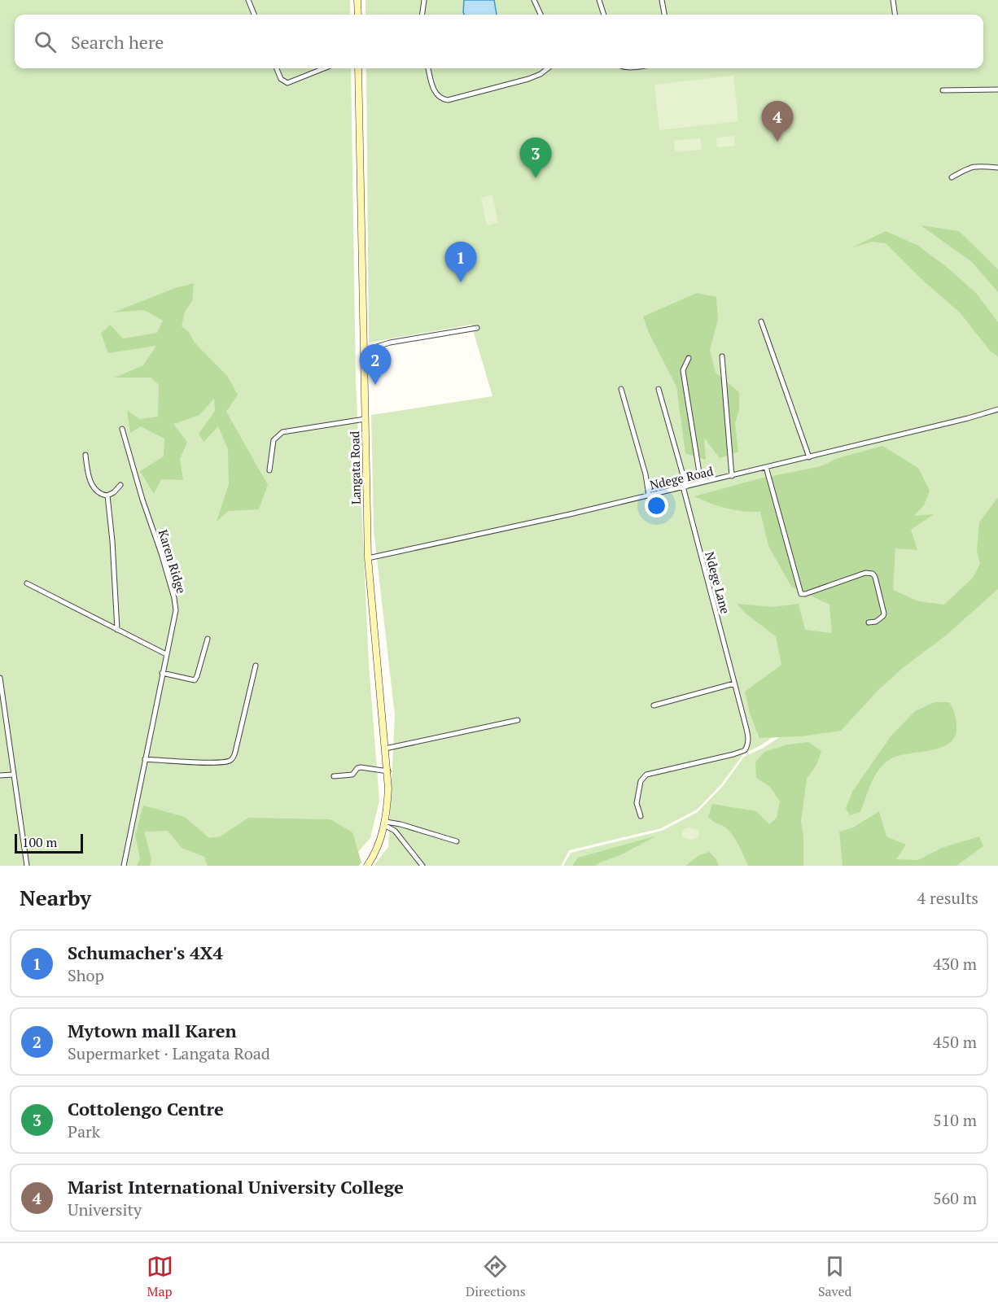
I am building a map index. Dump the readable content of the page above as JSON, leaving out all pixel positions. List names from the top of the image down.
{
  "streets": {
    "main road": ["Langata Road"],
    "street": ["Ndege Road", "Karen Ridge", "Ndege Lane"]
  },
  "crossings": [
    ["Langata Road", "Ndege Road"],
    ["Ndege Road", "Ndege Lane"]
  ],
  "scale_bar": "100 m",
  "page": {
    "search": "Search here",
    "pins": [
      "4",
      "3",
      "1",
      "2"
    ],
    "scale": "100 m",
    "heading": ["Nearby", "4 results"],
    "list": [
      {
        "mark": "1",
        "name": "Schumacher's 4X4",
        "note": "Shop",
        "value": "430 m"
      },
      {
        "mark": "2",
        "name": "Mytown mall Karen",
        "note": "Supermarket · Langata Road",
        "value": "450 m"
      },
      {
        "mark": "3",
        "name": "Cottolengo Centre",
        "note": "Park",
        "value": "510 m"
      },
      {
        "mark": "4",
        "name": "Marist International University College",
        "note": "University",
        "value": "560 m"
      }
    ],
    "nav": ["Map", "Directions", "Saved"]
  }
}
